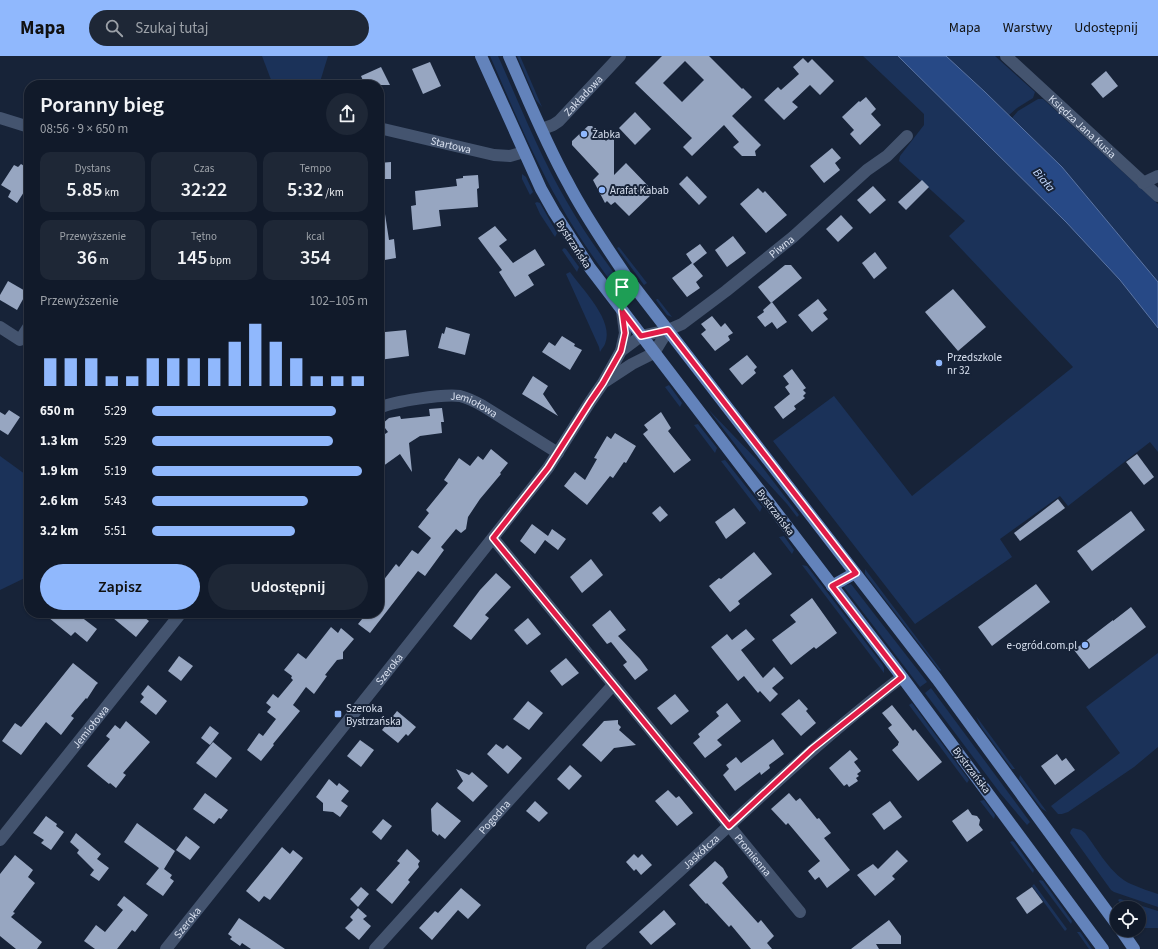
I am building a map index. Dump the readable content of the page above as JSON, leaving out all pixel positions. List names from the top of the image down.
{
  "streets": {
    "main road": ["Bystrzańska"],
    "street": [
      "Zakładowa",
      "Księdza Jana Kusia",
      "Startowa",
      "Piwna",
      "Jemiołowa",
      "Szeroka",
      "Pogodna",
      "Jaskółcza",
      "Promienna"
    ]
  },
  "crossings": [
    ["Startowa", "Bystrzańska"],
    ["Bystrzańska", "Szeroka"],
    ["Bystrzańska", "Jaskółcza"],
    ["Piwna", "Szeroka"],
    ["Jemiołowa", "Szeroka"],
    ["Szeroka", "Promienna"],
    ["Pogodna", "Promienna"],
    ["Jaskółcza", "Promienna"]
  ],
  "water": ["Biała"],
  "places": {
    "other": [
      "Żabka",
      "Arafat Kabab",
      "Przedszkole nr 32",
      "e-ogród.com.pl"
    ],
    "transit": ["Szeroka Bystrzańska"]
  },
  "page": {
    "header": "Mapa",
    "search": "Szukaj tutaj",
    "nav": ["Mapa", "Warstwy", "Udostępnij"],
    "heading": ["Poranny bieg", "08:56 · 9 × 650 m"],
    "stats": [
      ["Dystans", "5.85 km"],
      ["Czas", "32:22"],
      ["Tempo", "5:32 /km"],
      ["Przewyższenie", "36 m"],
      ["Tętno", "145 bpm"],
      ["kcal", "354"]
    ],
    "chart": ["Przewyższenie", "102–105 m"],
    "list": [
      {
        "name": "650 m",
        "note": "5:29"
      },
      {
        "name": "1.3 km",
        "note": "5:29"
      },
      {
        "name": "1.9 km",
        "note": "5:19"
      },
      {
        "name": "2.6 km",
        "note": "5:43"
      },
      {
        "name": "3.2 km",
        "note": "5:51"
      }
    ],
    "buttons": ["Zapisz", "Udostępnij"]
  }
}
